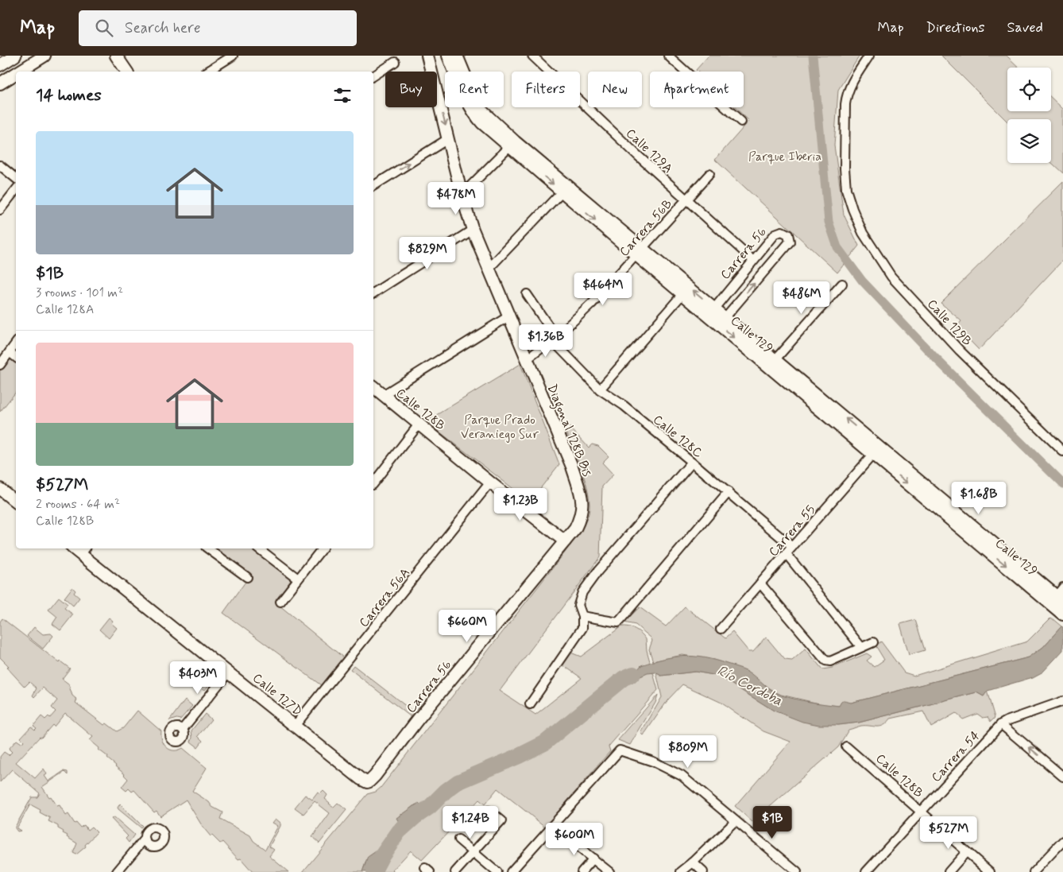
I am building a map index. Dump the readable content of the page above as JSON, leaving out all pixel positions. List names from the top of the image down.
{
  "streets": {
    "street": [
      "Calle 129A",
      "Carrera 56B",
      "Carrera 56",
      "Calle 129B",
      "Calle 129",
      "Calle 128B",
      "Diagonal 128B Bis",
      "Calle 128C",
      "Carrera 55",
      "Carrera 56A",
      "Calle 127D",
      "Carrera 54"
    ]
  },
  "crossings": [
    ["Calle 129A", "Carrera 56B"],
    ["Calle 129A", "Carrera 56"],
    ["Carrera 56B", "Calle 129"],
    ["Carrera 56B", "Diagonal 128B Bis"],
    ["Carrera 56B", "Calle 128C"],
    ["Carrera 56", "Calle 129"],
    ["Carrera 56", "Calle 128B"],
    ["Carrera 56", "Diagonal 128B Bis"],
    ["Carrera 56", "Calle 127D"],
    ["Calle 129", "Carrera 55"],
    ["Calle 128B", "Carrera 56A"],
    ["Calle 128B", "Carrera 54"],
    ["Calle 128C", "Carrera 55"],
    ["Carrera 56A", "Calle 127D"]
  ],
  "water": ["Río Cordoba"],
  "parks": ["Parque Iberia", "Parque Prado Veraniego Sur"],
  "page": {
    "header": "Map",
    "search": "Search here",
    "nav": ["Map", "Directions", "Saved"],
    "chip": [
      "Buy",
      "Rent",
      "Filters",
      "New",
      "Apartment"
    ],
    "heading": "14 homes",
    "list": [
      {
        "name": "$1B",
        "note": "3 rooms · 101 m² · Calle 128A"
      },
      {
        "name": "$527M",
        "note": "2 rooms · 64 m² · Calle 128B"
      }
    ],
    "price": [
      "$478M",
      "$829M",
      "$464M",
      "$486M",
      "$1.36B",
      "$1.68B",
      "$1.23B",
      "$660M",
      "$403M",
      "$809M",
      "$1.24B",
      "$1B",
      "$527M",
      "$600M"
    ]
  }
}
